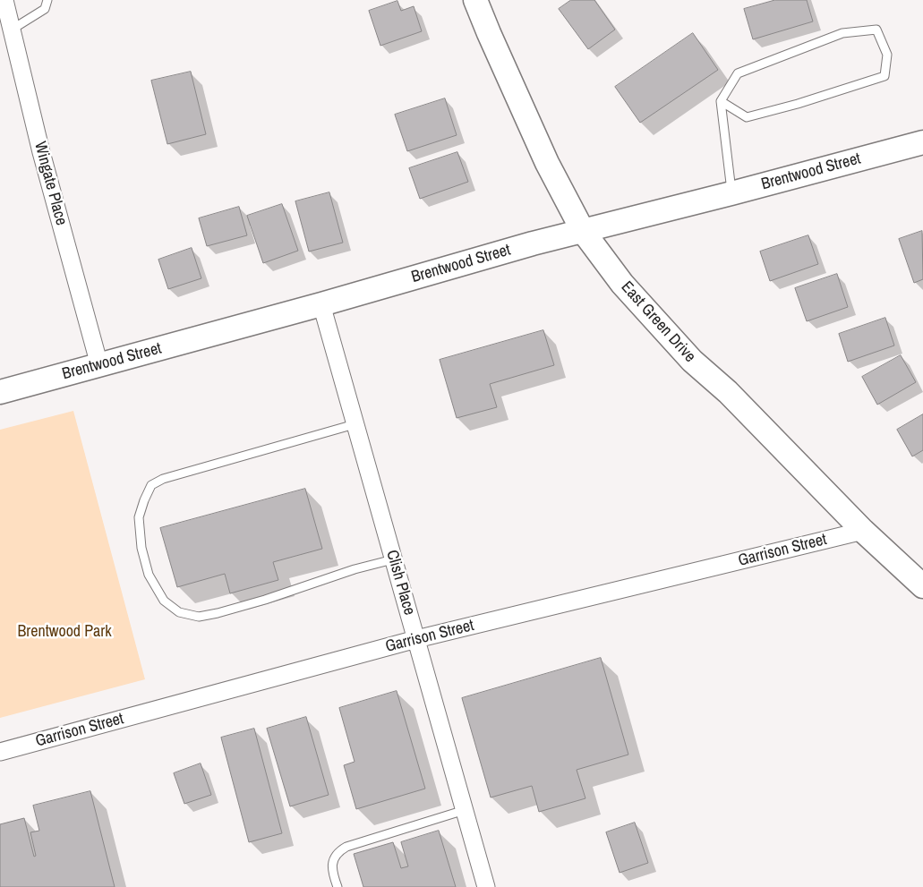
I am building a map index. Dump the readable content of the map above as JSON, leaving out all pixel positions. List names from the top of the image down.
{
  "streets": {
    "main road": ["Brentwood Street", "East Green Drive"],
    "street": ["Wingate Place", "Garrison Street", "Clish Place"]
  },
  "crossings": [
    ["Brentwood Street", "Wingate Place"],
    ["Brentwood Street", "East Green Drive"],
    ["Brentwood Street", "Clish Place"],
    ["East Green Drive", "Garrison Street"],
    ["Garrison Street", "Clish Place"]
  ],
  "parks": ["Brentwood Park"]
}
